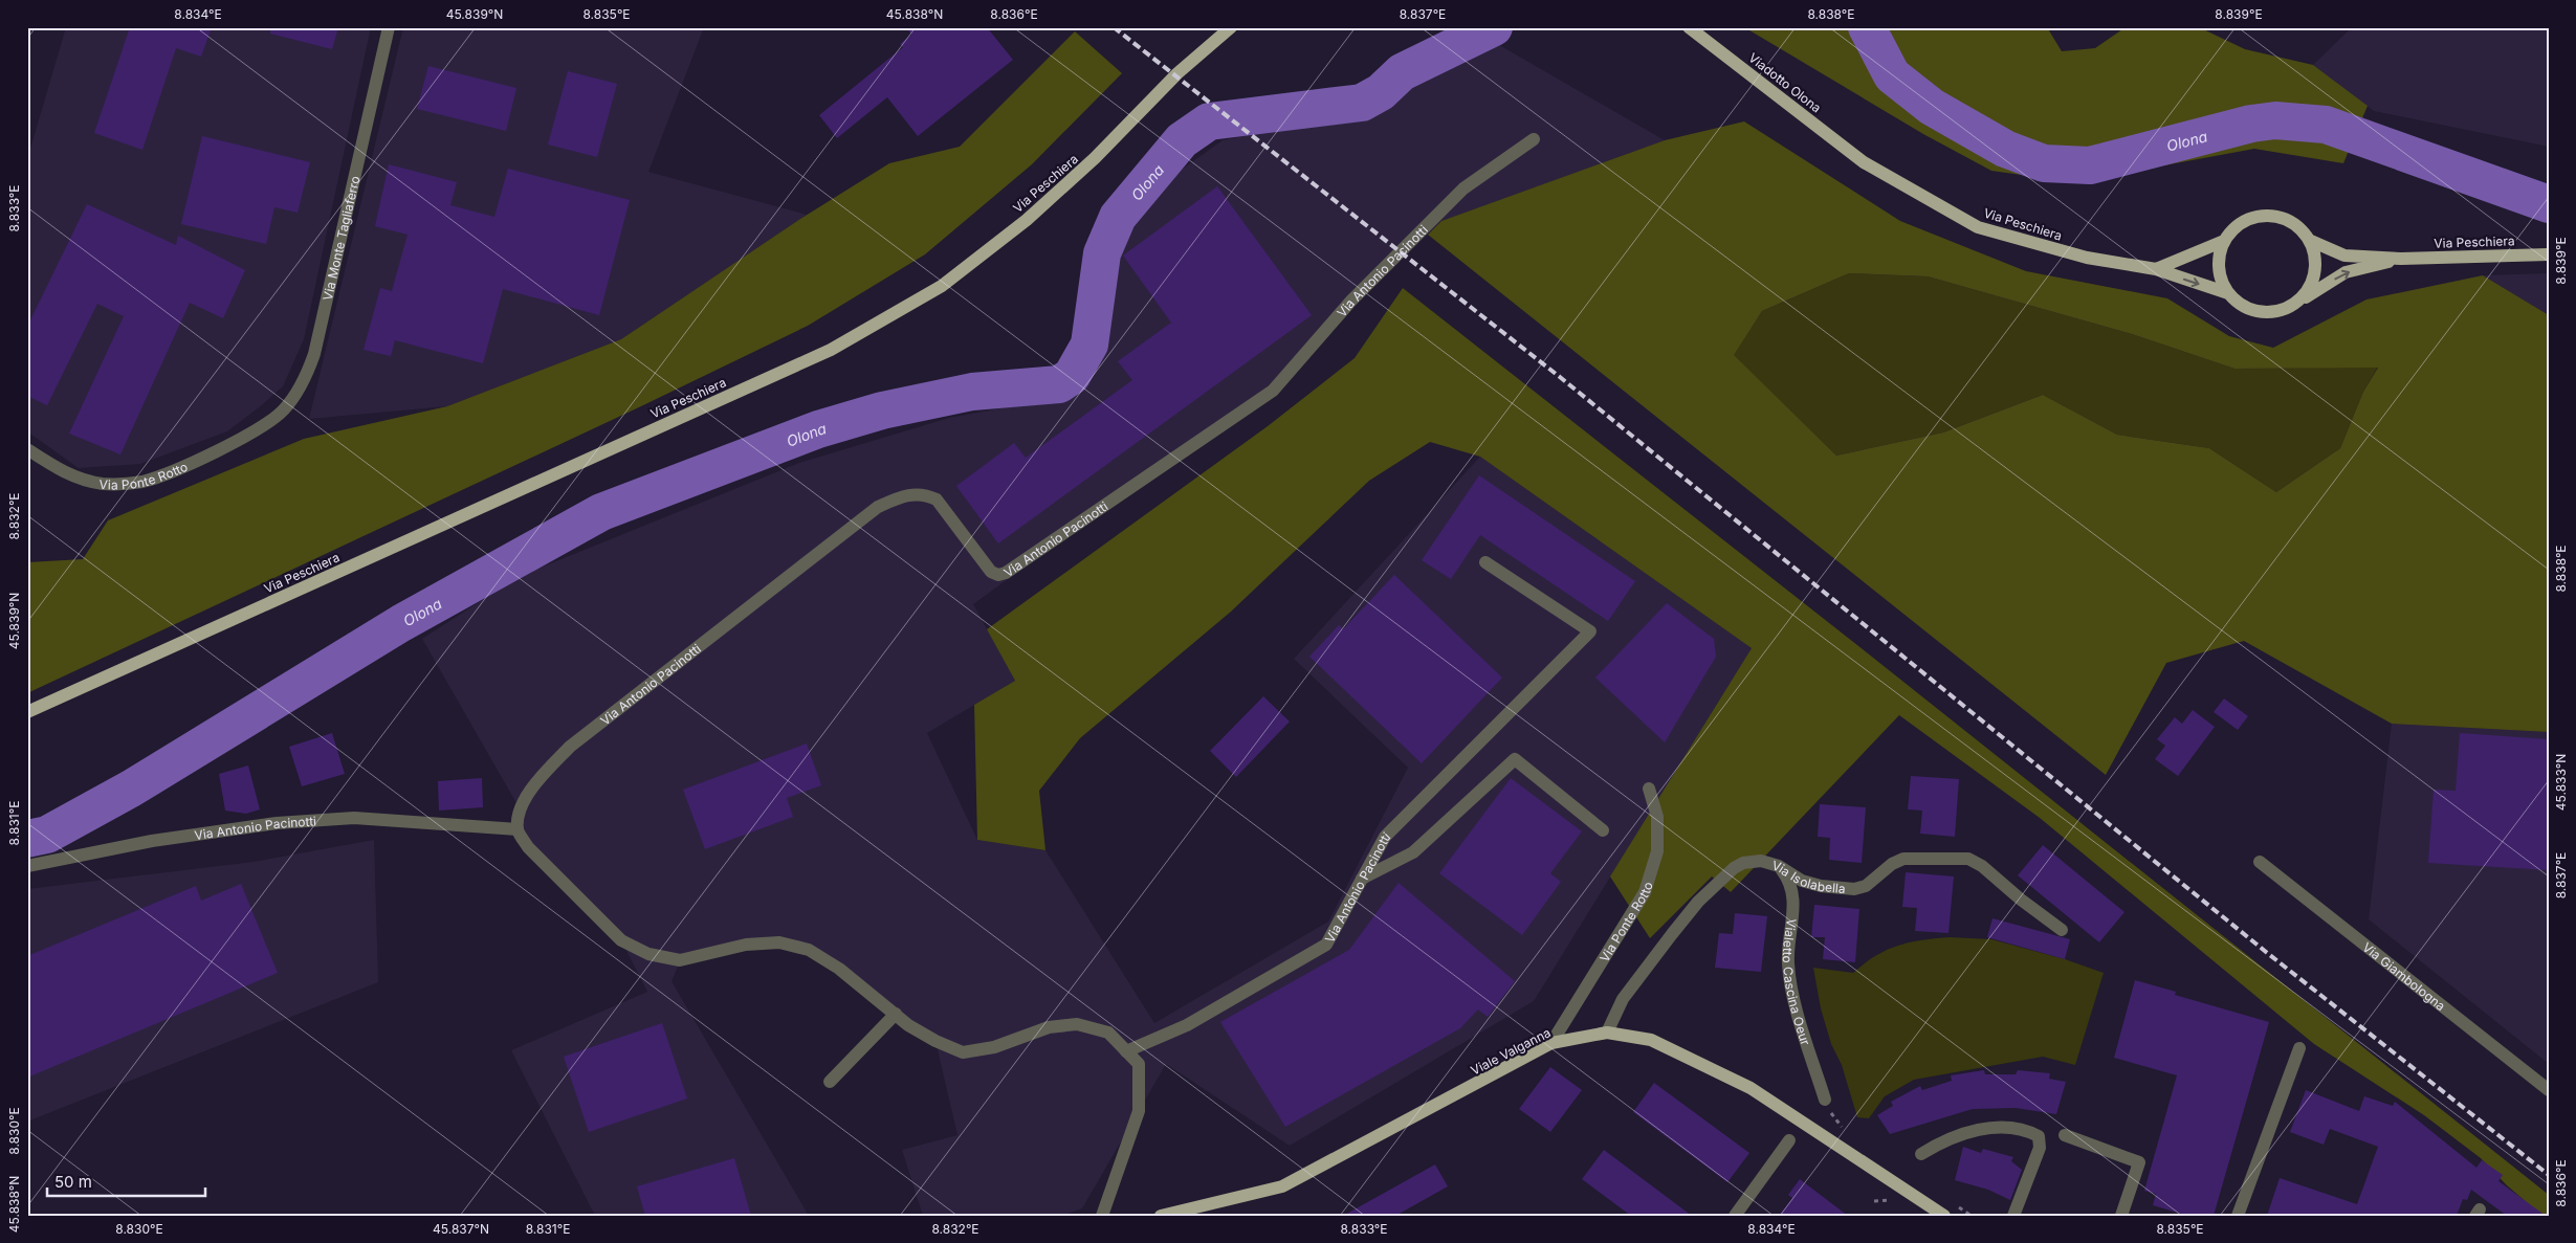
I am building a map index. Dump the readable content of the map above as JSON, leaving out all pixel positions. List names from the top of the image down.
{
  "streets": {
    "main road": ["Viadotto Olona", "Via Peschiera", "Viale Valganna"],
    "street": [
      "Via Monte Tagliaferro",
      "Via Antonio Pacinotti",
      "Via Ponte Rotto",
      "Via Isolabella",
      "Via Giambologna",
      "Vialetto Cascina Oeur"
    ]
  },
  "crossings": [
    ["Viadotto Olona", "Via Peschiera"],
    ["Via Monte Tagliaferro", "Via Ponte Rotto"],
    ["Via Ponte Rotto", "Viale Valganna"],
    ["Via Isolabella", "Vialetto Cascina Oeur"],
    ["Via Isolabella", "Viale Valganna"]
  ],
  "water": ["Olona"],
  "scale_bar": "50 m",
  "coordinates": [
    "8.834°E",
    "45.839°N",
    "8.835°E",
    "45.838°N",
    "8.836°E",
    "8.837°E",
    "8.838°E",
    "8.839°E",
    "8.833°E",
    "8.832°E",
    "45.833°N",
    "8.831°E",
    "8.830°E",
    "45.837°N"
  ]
}
